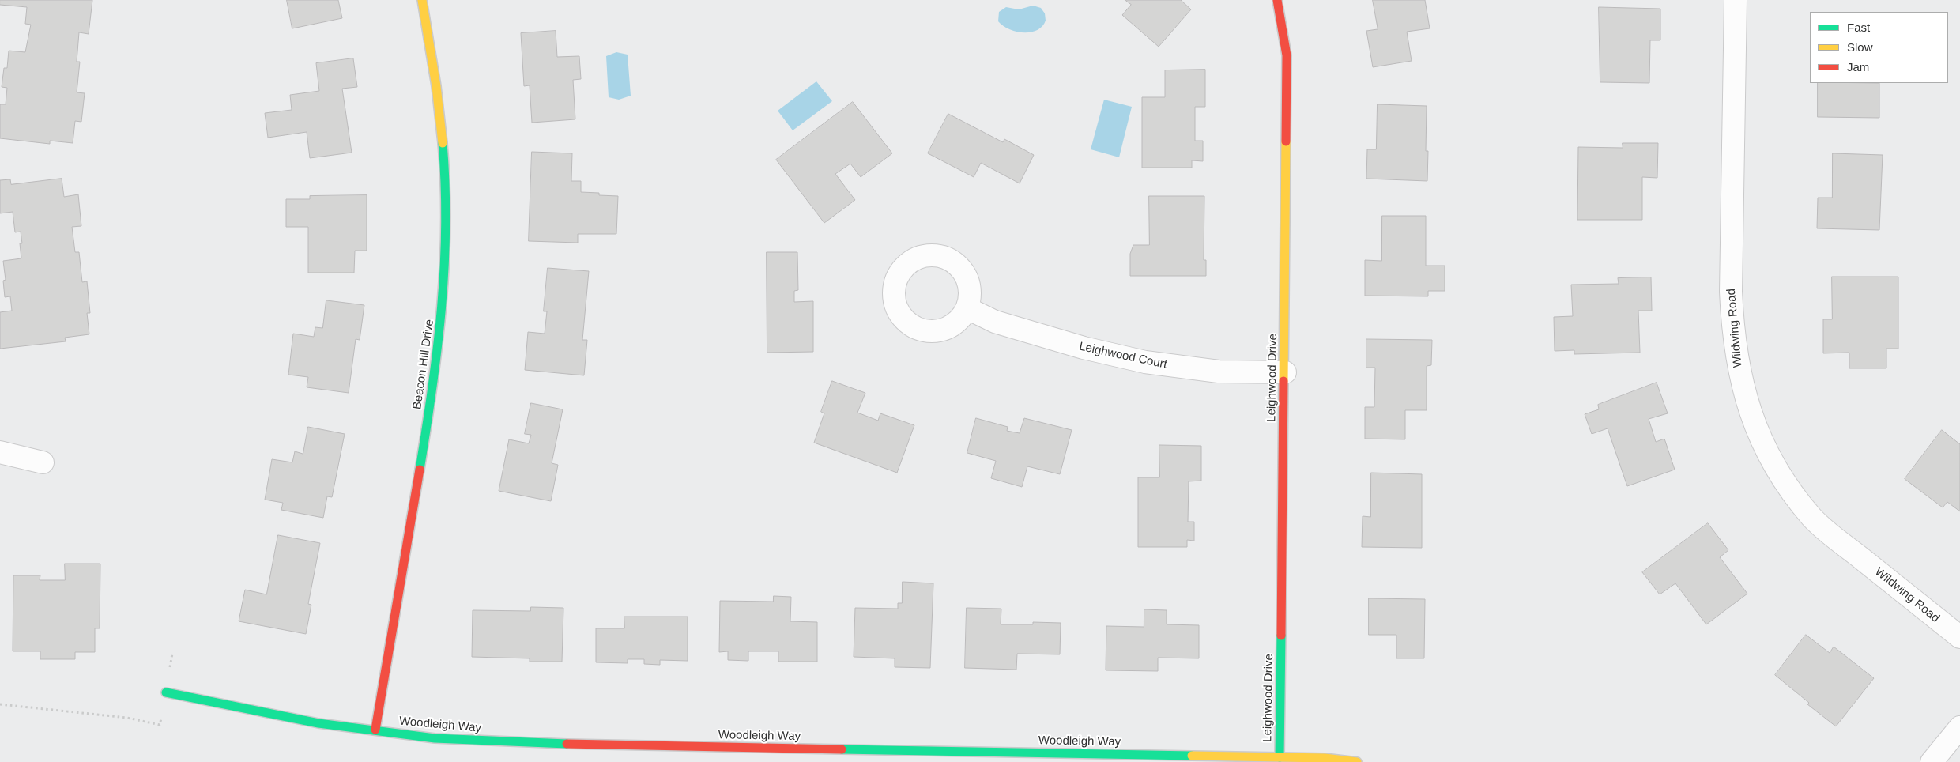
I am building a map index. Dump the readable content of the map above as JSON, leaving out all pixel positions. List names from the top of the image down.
{
  "streets": {
    "street": [
      "Wildwing Road",
      "Leighwood Court",
      "Beacon Hill Drive",
      "Leighwood Drive",
      "Woodleigh Way"
    ]
  },
  "crossings": [
    ["Leighwood Court", "Leighwood Drive"],
    ["Beacon Hill Drive", "Woodleigh Way"],
    ["Leighwood Drive", "Woodleigh Way"]
  ],
  "legend": ["Fast", "Slow", "Jam"]
}
